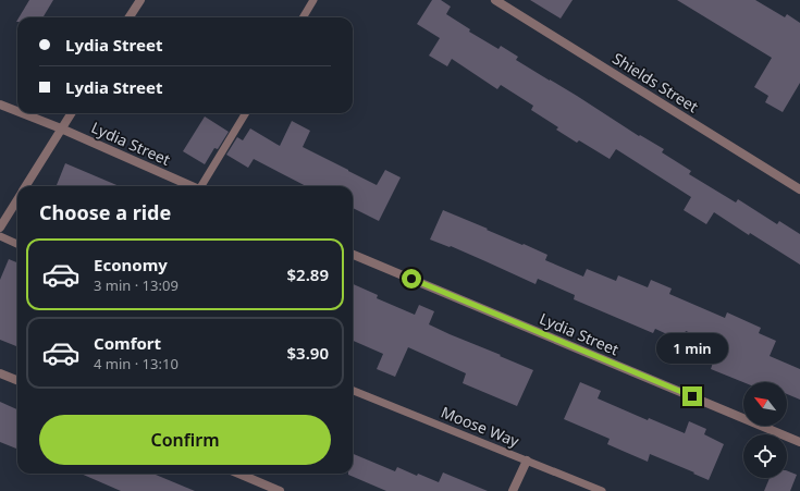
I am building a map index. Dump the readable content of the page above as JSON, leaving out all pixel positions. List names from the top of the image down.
{
  "streets": {
    "street": ["Shields Street", "Lydia Street"],
    "lane": ["Moose Way"]
  },
  "north": "top left",
  "page": {
    "banner": ["Lydia Street", "Lydia Street"],
    "heading": "Choose a ride",
    "list": [
      {
        "name": "Economy",
        "note": "3 min · 13:09",
        "value": "$2.89"
      },
      {
        "name": "Comfort",
        "note": "4 min · 13:10",
        "value": "$3.90"
      }
    ],
    "bubble": "1 min",
    "buttons": "Confirm"
  }
}
